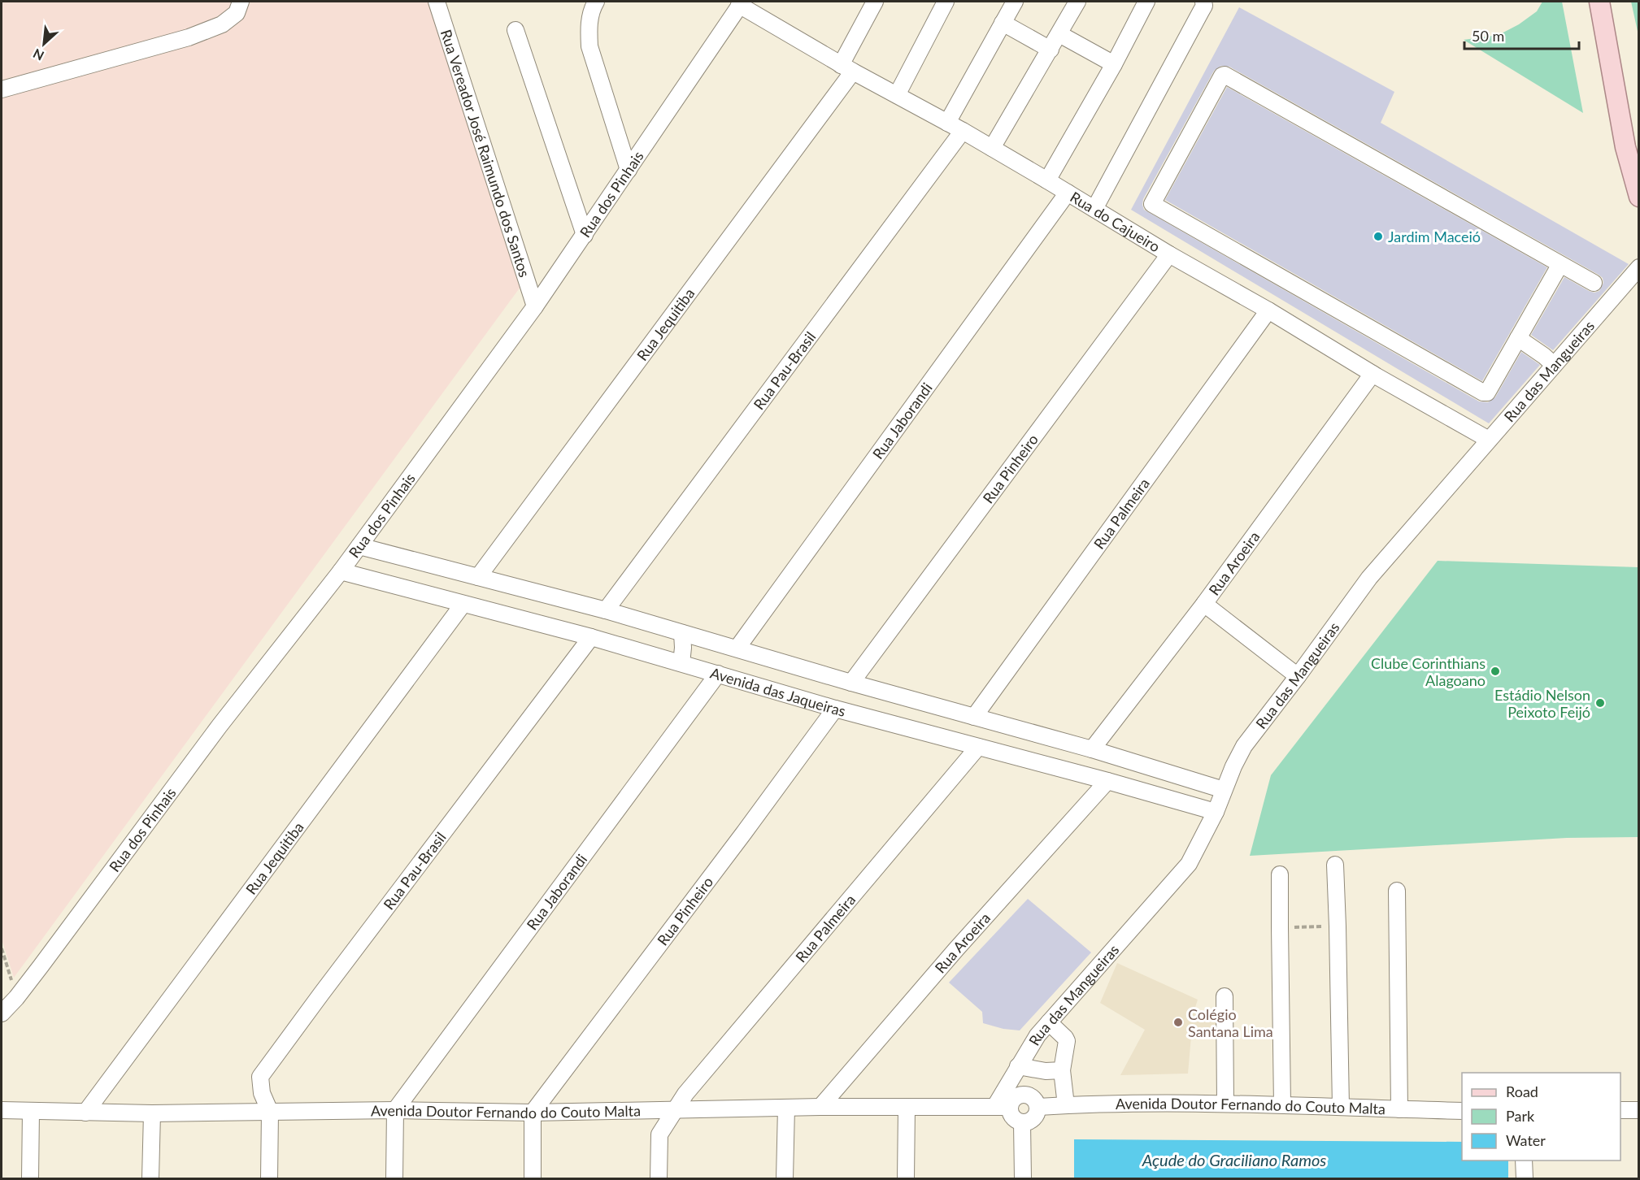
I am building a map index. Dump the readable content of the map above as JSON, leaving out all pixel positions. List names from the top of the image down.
{
  "streets": {
    "street": [
      "Rua Vereador José Raimundo dos Santos",
      "Rua dos Pinhais",
      "Rua do Cajueiro",
      "Rua Jequitiba",
      "Rua Pau-Brasil",
      "Rua das Mangueiras",
      "Rua Jaborandi",
      "Rua Pinheiro",
      "Rua Palmeira",
      "Rua Aroeira",
      "Avenida das Jaqueiras",
      "Avenida Doutor Fernando do Couto Malta"
    ]
  },
  "crossings": [
    ["Rua Vereador José Raimundo dos Santos", "Rua dos Pinhais"],
    ["Rua dos Pinhais", "Rua do Cajueiro"],
    ["Rua dos Pinhais", "Avenida das Jaqueiras"],
    ["Rua do Cajueiro", "Rua Jequitiba"],
    ["Rua do Cajueiro", "Rua Pau-Brasil"],
    ["Rua do Cajueiro", "Rua das Mangueiras"],
    ["Rua do Cajueiro", "Rua Jaborandi"],
    ["Rua do Cajueiro", "Rua Pinheiro"],
    ["Rua do Cajueiro", "Rua Palmeira"],
    ["Rua do Cajueiro", "Rua Aroeira"],
    ["Rua Jequitiba", "Avenida das Jaqueiras"],
    ["Rua Jequitiba", "Avenida Doutor Fernando do Couto Malta"],
    ["Rua Pau-Brasil", "Avenida das Jaqueiras"],
    ["Rua Pau-Brasil", "Avenida Doutor Fernando do Couto Malta"],
    ["Rua das Mangueiras", "Avenida das Jaqueiras"],
    ["Rua das Mangueiras", "Avenida Doutor Fernando do Couto Malta"],
    ["Rua Jaborandi", "Avenida das Jaqueiras"],
    ["Rua Jaborandi", "Avenida Doutor Fernando do Couto Malta"],
    ["Rua Pinheiro", "Avenida das Jaqueiras"],
    ["Rua Pinheiro", "Avenida Doutor Fernando do Couto Malta"],
    ["Rua Palmeira", "Avenida das Jaqueiras"],
    ["Rua Palmeira", "Avenida Doutor Fernando do Couto Malta"],
    ["Rua Aroeira", "Avenida das Jaqueiras"],
    ["Rua Aroeira", "Avenida Doutor Fernando do Couto Malta"]
  ],
  "water": ["Açude do Graciliano Ramos"],
  "places": [
    "Jardim Maceió",
    "Clube Corinthians Alagoano",
    "Estádio Nelson Peixoto Feijó",
    "Colégio Santana Lima"
  ],
  "legend": ["Road", "Park", "Water"],
  "scale_bar": "50 m",
  "north": "bottom left"
}
